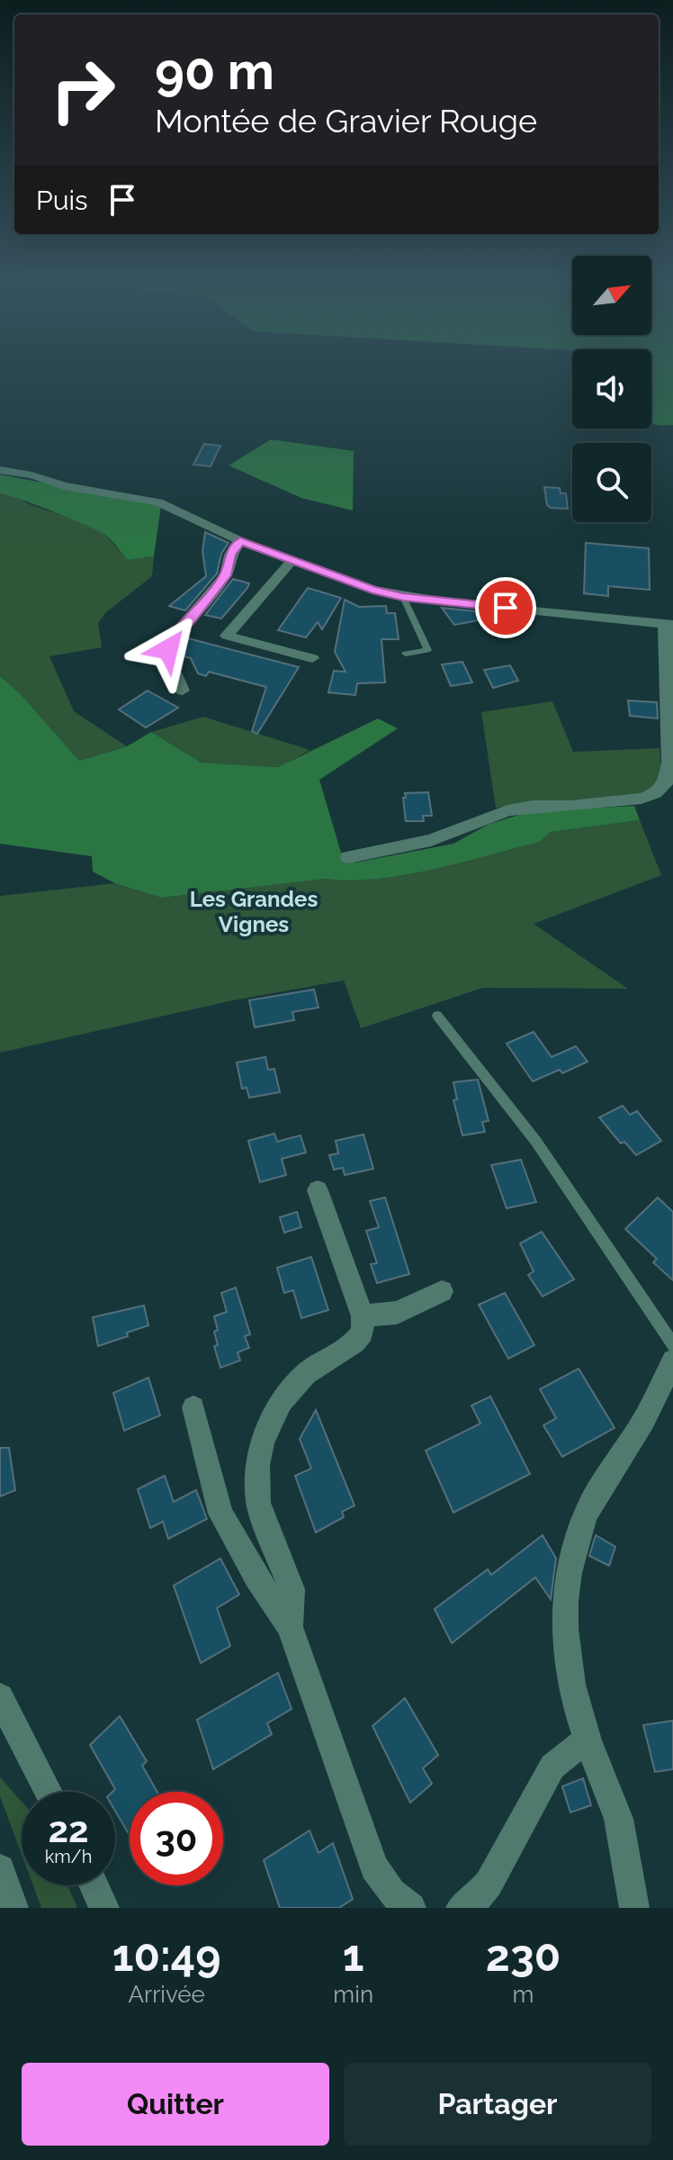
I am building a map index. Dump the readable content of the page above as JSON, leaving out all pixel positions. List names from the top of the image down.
{
  "districts": ["Les Grandes Vignes"],
  "north": "top right",
  "page": {
    "turn": ["90 m", "Montée de Gravier Rouge"],
    "then": "Puis",
    "speed": "22 km/h",
    "limit": "30",
    "eta": [
      "10:49",
      "Arrivée",
      "1",
      "min",
      "230",
      "m"
    ],
    "buttons": ["Quitter", "Partager"]
  }
}
